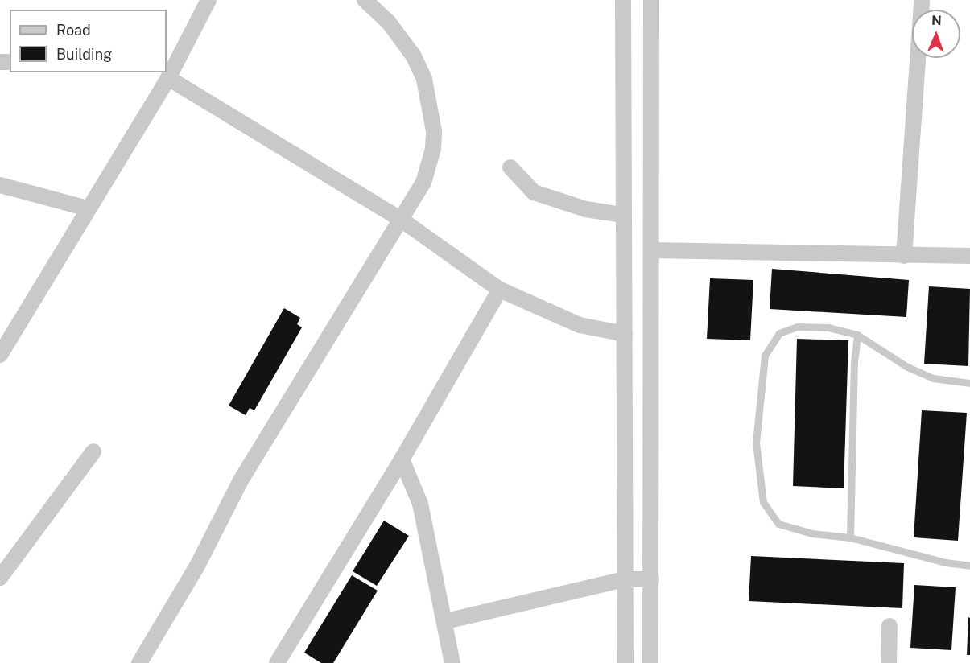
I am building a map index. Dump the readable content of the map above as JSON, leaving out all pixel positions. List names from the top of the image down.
{
  "legend": ["Road", "Building"],
  "north": "top"
}
